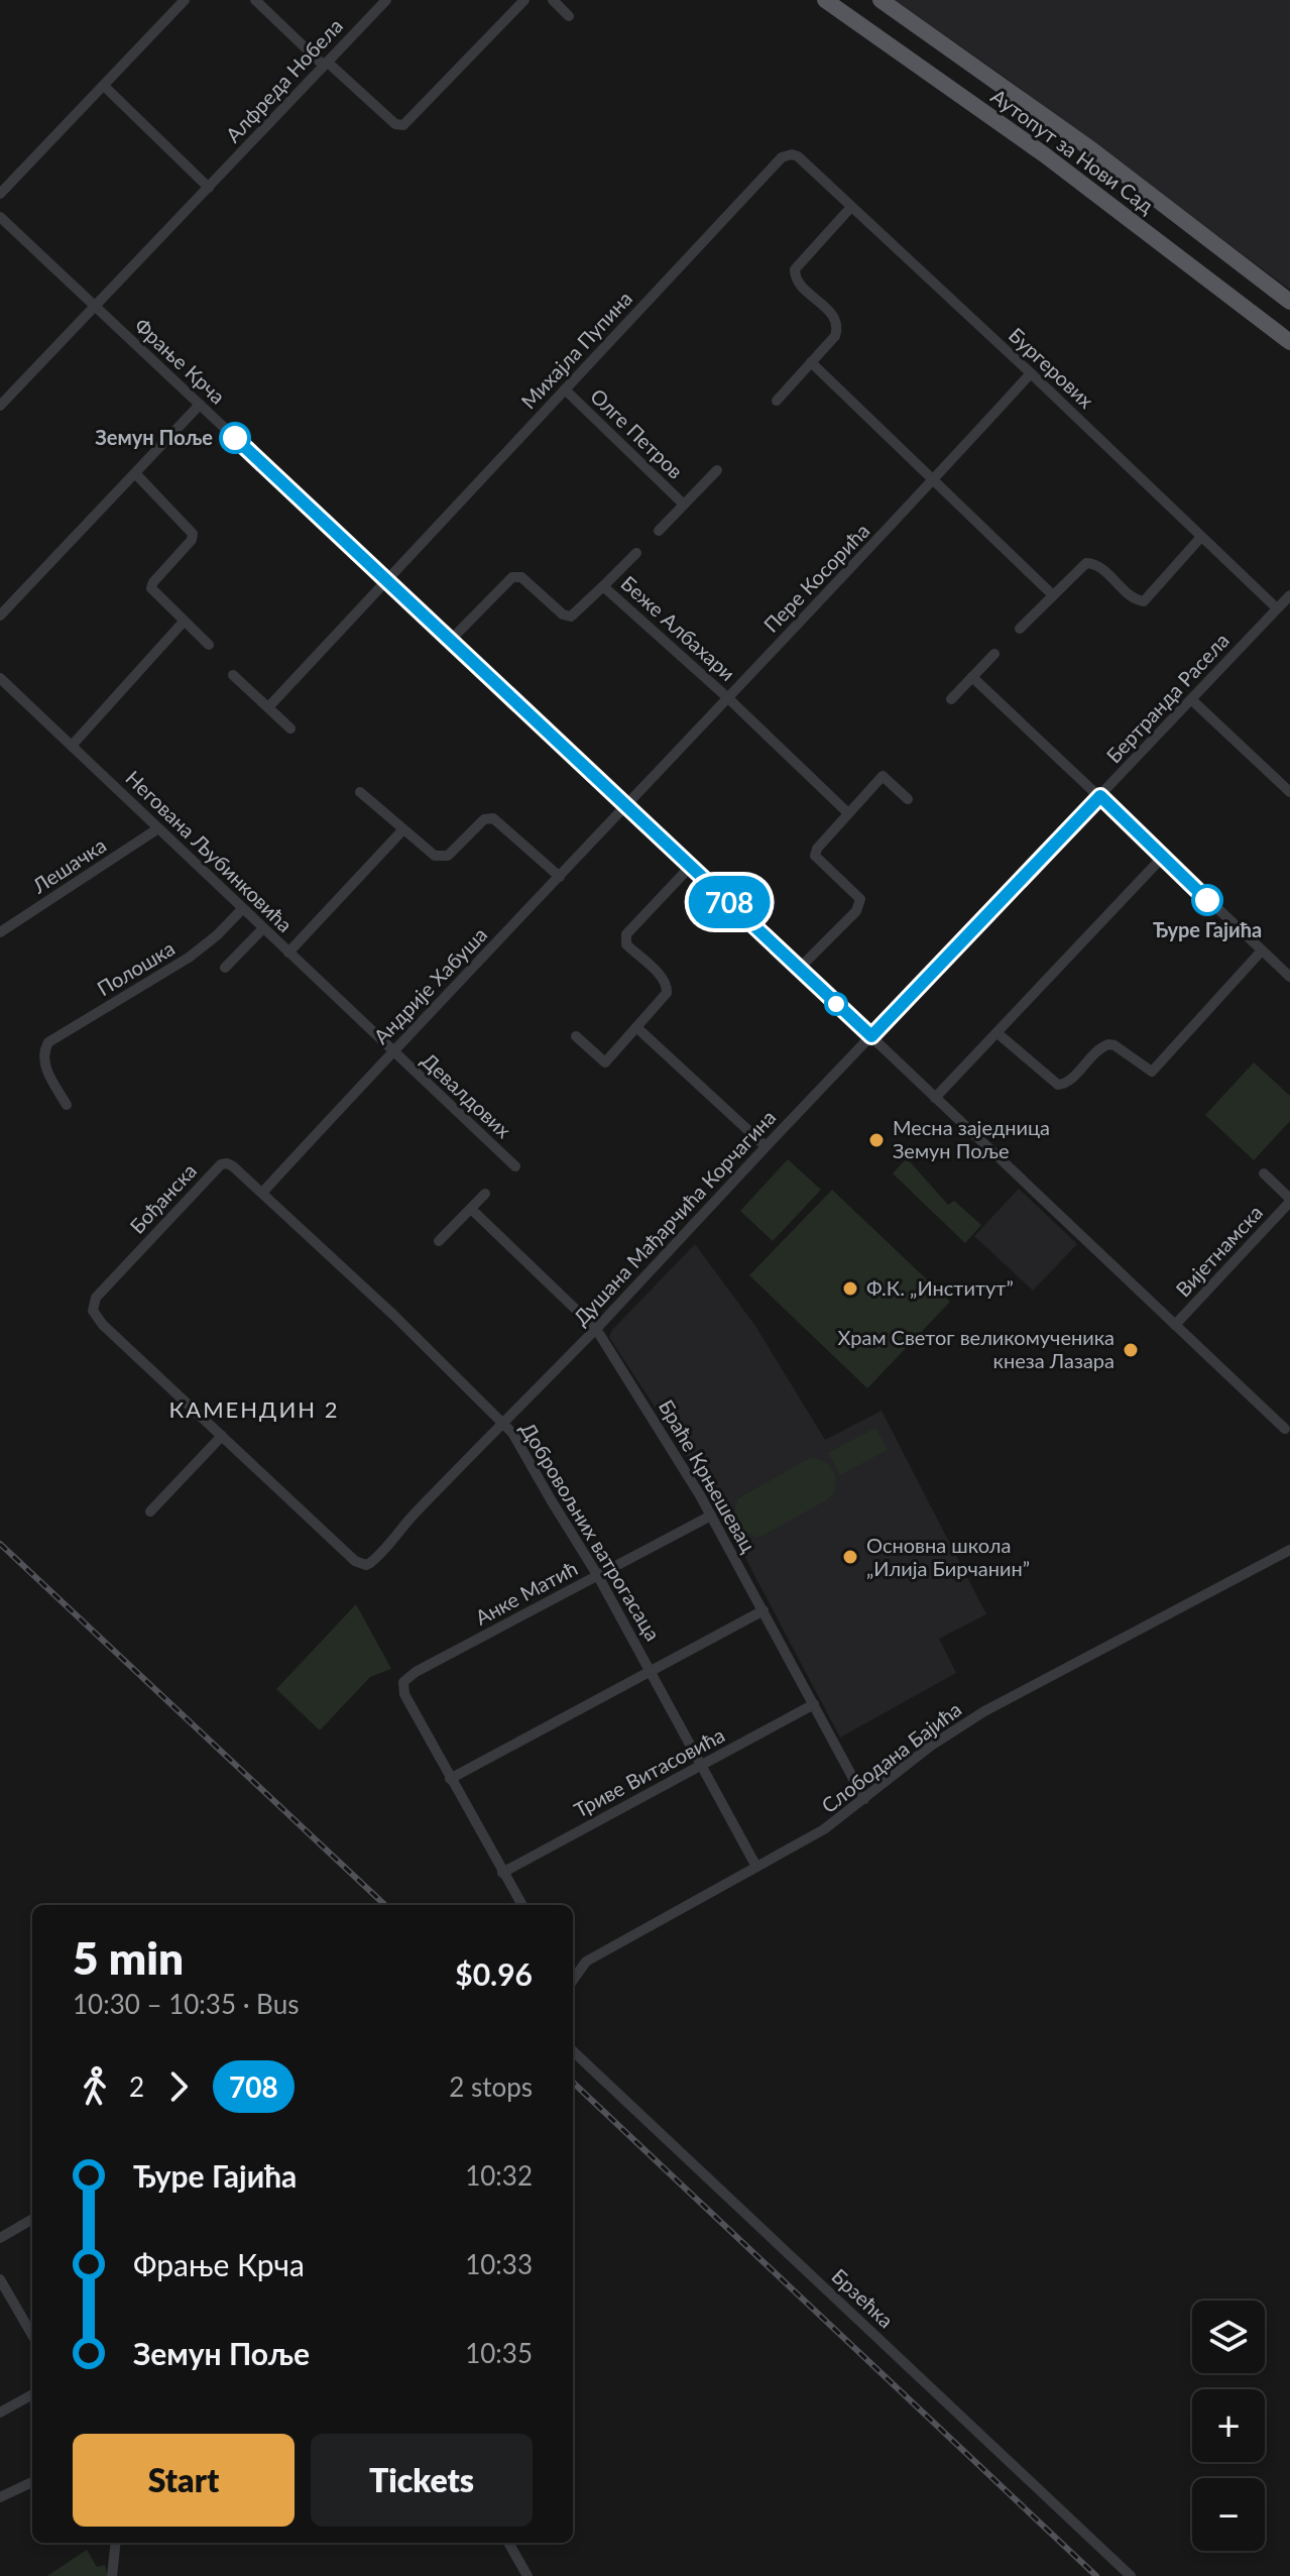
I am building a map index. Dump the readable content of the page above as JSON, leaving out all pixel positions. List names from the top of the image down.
{
  "streets": {
    "main road": ["Аутопут за Нови Сад"],
    "street": [
      "Алфреда Нобела",
      "Михајла Пупина",
      "Фрање Крча",
      "Бургерових",
      "Олге Петров",
      "Пере Косорића",
      "Беже Албахари",
      "Бертранда Расела",
      "Негована Љубинковића",
      "Лешачка",
      "Полошка",
      "Андрије Хабуша",
      "Девалдових",
      "Бођанска",
      "Душана Мађарчића Корчагина",
      "Вијетнамска",
      "Браће Крњешевац",
      "Добровољних ватрогасаца",
      "Анке Матић",
      "Слободана Бајића",
      "Триве Витасовића",
      "Брзећка"
    ]
  },
  "crossings": [
    ["Алфреда Нобела", "Фрање Крча"],
    ["Михајла Пупина", "Фрање Крча"],
    ["Михајла Пупина", "Бургерових"],
    ["Михајла Пупина", "Олге Петров"],
    ["Фрање Крча", "Пере Косорића"],
    ["Фрање Крча", "Беже Албахари"],
    ["Фрање Крча", "Бертранда Расела"],
    ["Фрање Крча", "Андрије Хабуша"],
    ["Фрање Крча", "Душана Мађарчића Корчагина"],
    ["Фрање Крча", "Вијетнамска"],
    ["Бургерових", "Пере Косорића"],
    ["Бургерових", "Бертранда Расела"],
    ["Пере Косорића", "Беже Албахари"],
    ["Пере Косорића", "Андрије Хабуша"],
    ["Бертранда Расела", "Душана Мађарчића Корчагина"],
    ["Негована Љубинковића", "Лешачка"],
    ["Негована Љубинковића", "Полошка"],
    ["Негована Љубинковића", "Андрије Хабуша"],
    ["Негована Љубинковића", "Девалдових"],
    ["Андрије Хабуша", "Девалдових"],
    ["Андрије Хабуша", "Бођанска"],
    ["Андрије Хабуша", "Добровољних ватрогасаца"],
    ["Бођанска", "Душана Мађарчића Корчагина"],
    ["Бођанска", "Добровољних ватрогасаца"],
    ["Душана Мађарчића Корчагина", "Браће Крњешевац"],
    ["Душана Мађарчића Корчагина", "Добровољних ватрогасаца"],
    ["Браће Крњешевац", "Анке Матић"],
    ["Браће Крњешевац", "Слободана Бајића"],
    ["Браће Крњешевац", "Триве Витасовића"],
    ["Добровољних ватрогасаца", "Анке Матић"],
    ["Добровољних ватрогасаца", "Слободана Бајића"],
    ["Добровољних ватрогасаца", "Триве Витасовића"]
  ],
  "districts": ["КАМЕНДИН 2"],
  "places": [
    "Земун Поље",
    "Ђуре Гајића",
    "Месна заједница Земун Поље",
    "Ф.К. „Институт”",
    "Храм Светог великомученика кнеза Лазара",
    "Основна школа „Илија Бирчанин”"
  ],
  "lines": ["bus line 708"],
  "page": {
    "on_map": "708",
    "heading": ["5 min", "10:30 – 10:35 · Bus", "$0.96"],
    "legs": ["2", "708", "2 stops"],
    "list": [
      {
        "name": "Ђуре Гајића",
        "value": "10:32"
      },
      {
        "name": "Фрање Крча",
        "value": "10:33"
      },
      {
        "name": "Земун Поље",
        "value": "10:35"
      }
    ],
    "map_buttons": ["+", "−"],
    "buttons": ["Start", "Tickets"]
  }
}
